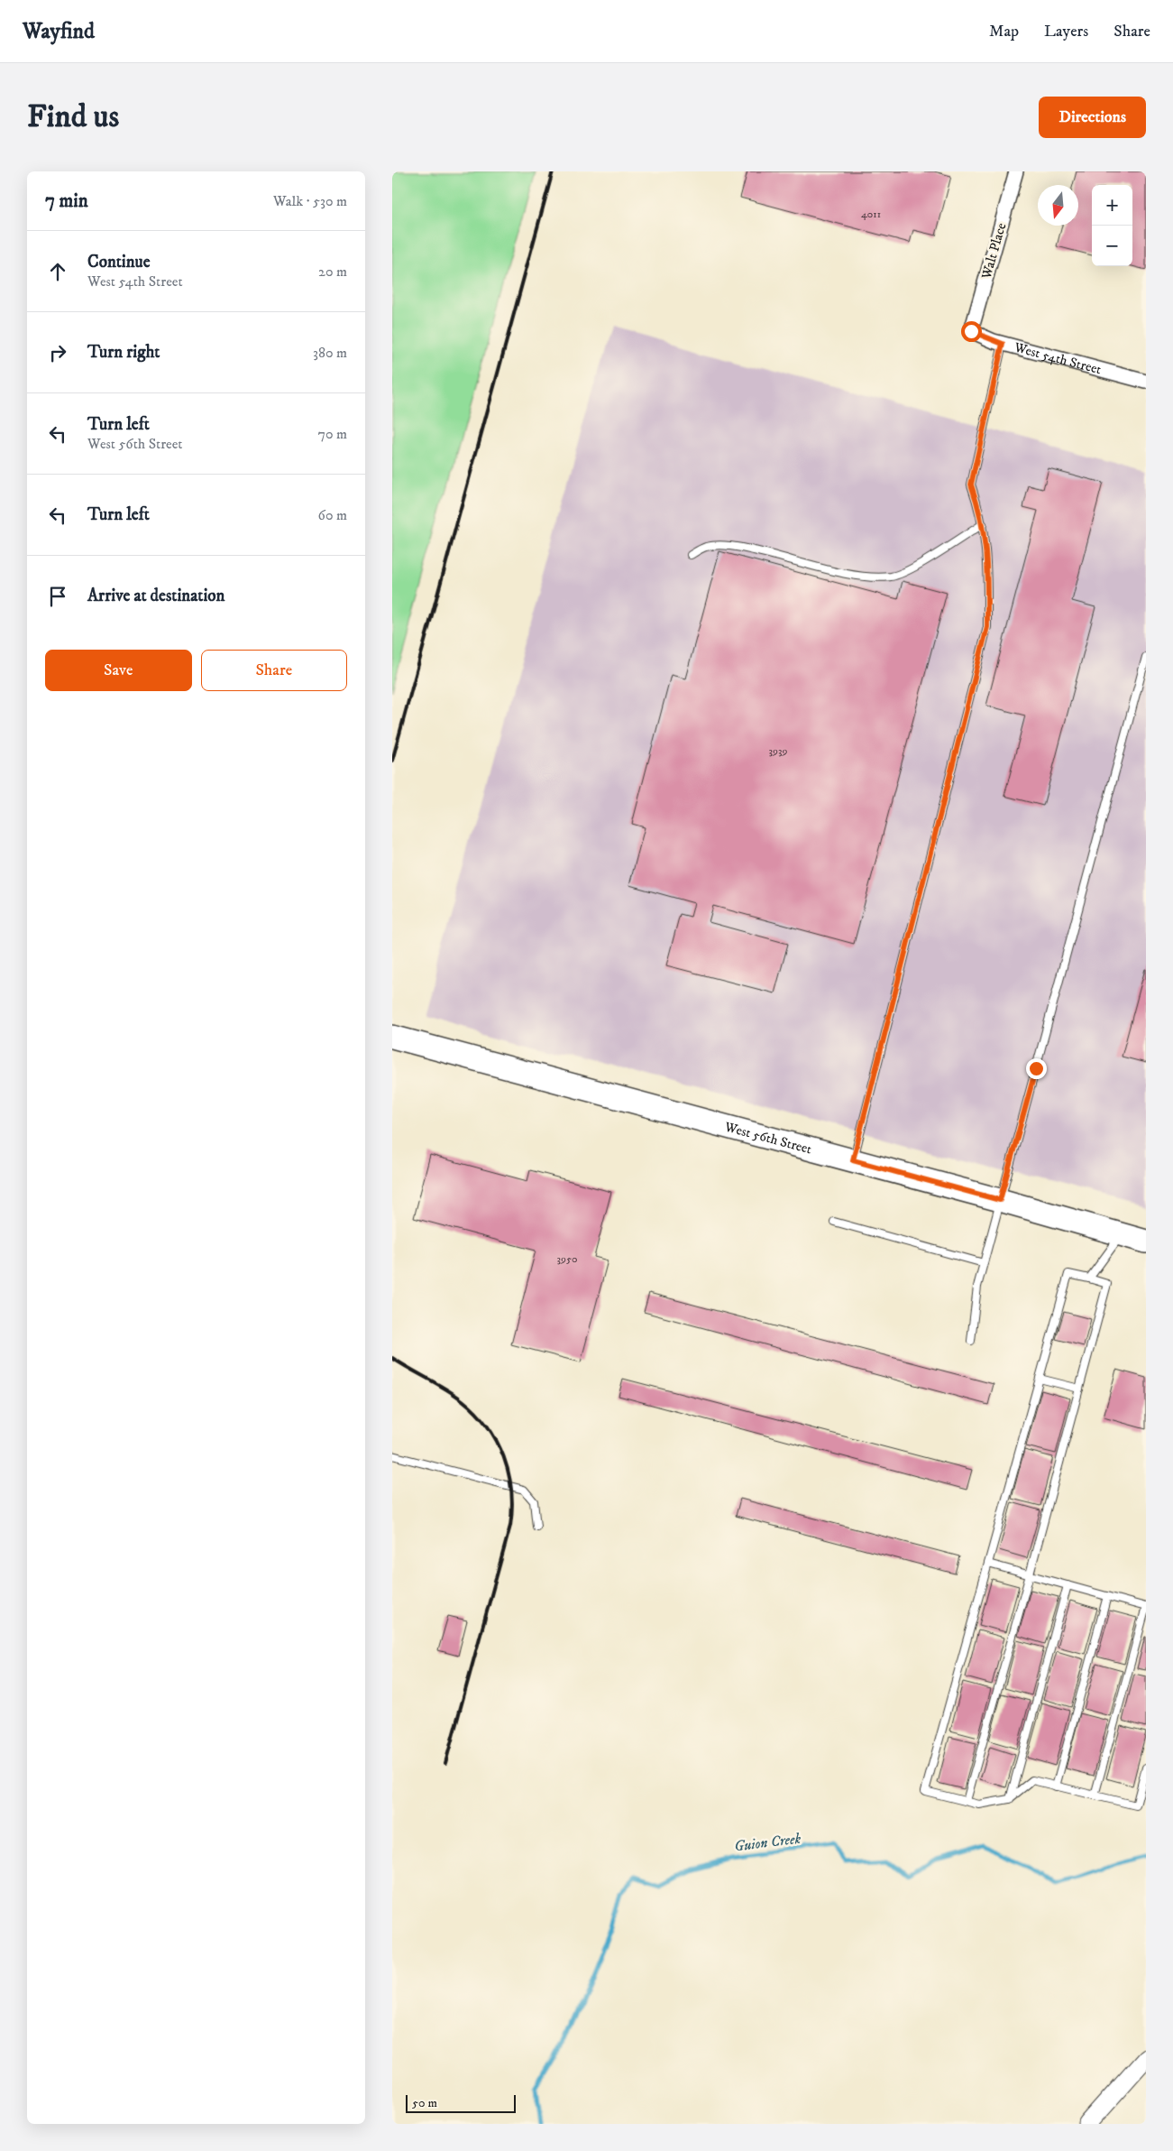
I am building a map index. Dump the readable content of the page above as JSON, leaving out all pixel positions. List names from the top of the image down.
{
  "streets": {
    "main road": ["West 56th Street"],
    "street": ["Walt Place", "West 54th Street"]
  },
  "crossings": [
    ["Walt Place", "West 54th Street"]
  ],
  "water": ["Guion Creek"],
  "house_numbers": ["4011", "3939", "3950"],
  "scale_bar": "50 m",
  "north": "bottom",
  "page": {
    "header": "Wayfind",
    "nav": ["Map", "Layers", "Share"],
    "buttons": [
      "Directions",
      ["Save", "Share"]
    ],
    "title": "Find us",
    "heading": ["7 min", "Walk · 530 m"],
    "map_buttons": ["+", "−"],
    "list": [
      ["Continue", "West 54th Street", "20 m"],
      ["Turn right", "380 m"],
      ["Turn left", "West 56th Street", "70 m"],
      ["Turn left", "60 m"],
      "Arrive at destination"
    ],
    "scale": "50 m"
  }
}
